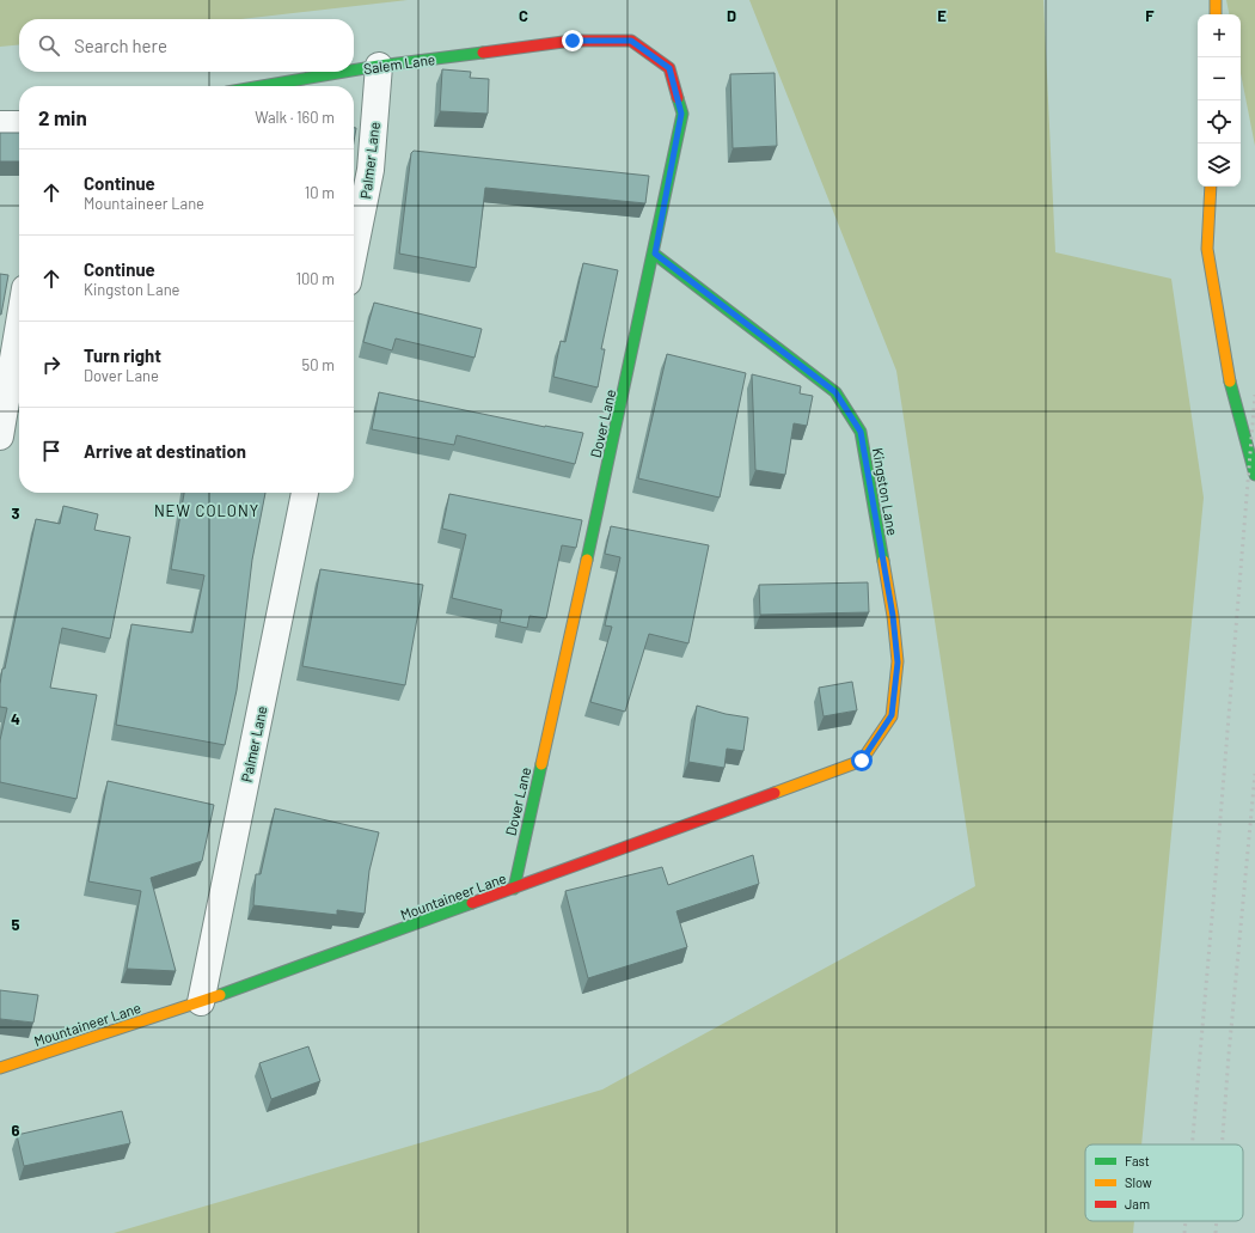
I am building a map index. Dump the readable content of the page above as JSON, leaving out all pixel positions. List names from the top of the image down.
{
  "streets": {
    "street": [
      "Salem Lane",
      "Palmer Lane",
      "Dover Lane",
      "Kingston Lane",
      "Mountaineer Lane"
    ]
  },
  "crossings": [
    ["Salem Lane", "Palmer Lane"],
    ["Salem Lane", "Dover Lane"],
    ["Palmer Lane", "Mountaineer Lane"],
    ["Dover Lane", "Kingston Lane"],
    ["Dover Lane", "Mountaineer Lane"],
    ["Kingston Lane", "Mountaineer Lane"]
  ],
  "districts": ["NEW COLONY"],
  "legend": ["Fast", "Slow", "Jam"],
  "page": {
    "map_buttons": ["+", "−"],
    "search": "Search here",
    "heading": ["2 min", "Walk · 160 m"],
    "list": [
      ["Continue", "Mountaineer Lane", "10 m"],
      ["Continue", "Kingston Lane", "100 m"],
      ["Turn right", "Dover Lane", "50 m"],
      "Arrive at destination"
    ]
  },
  "grid": {
    "columns": [
      "C",
      "D",
      "E",
      "F"
    ],
    "rows": [
      "3",
      "4",
      "5",
      "6"
    ]
  }
}
